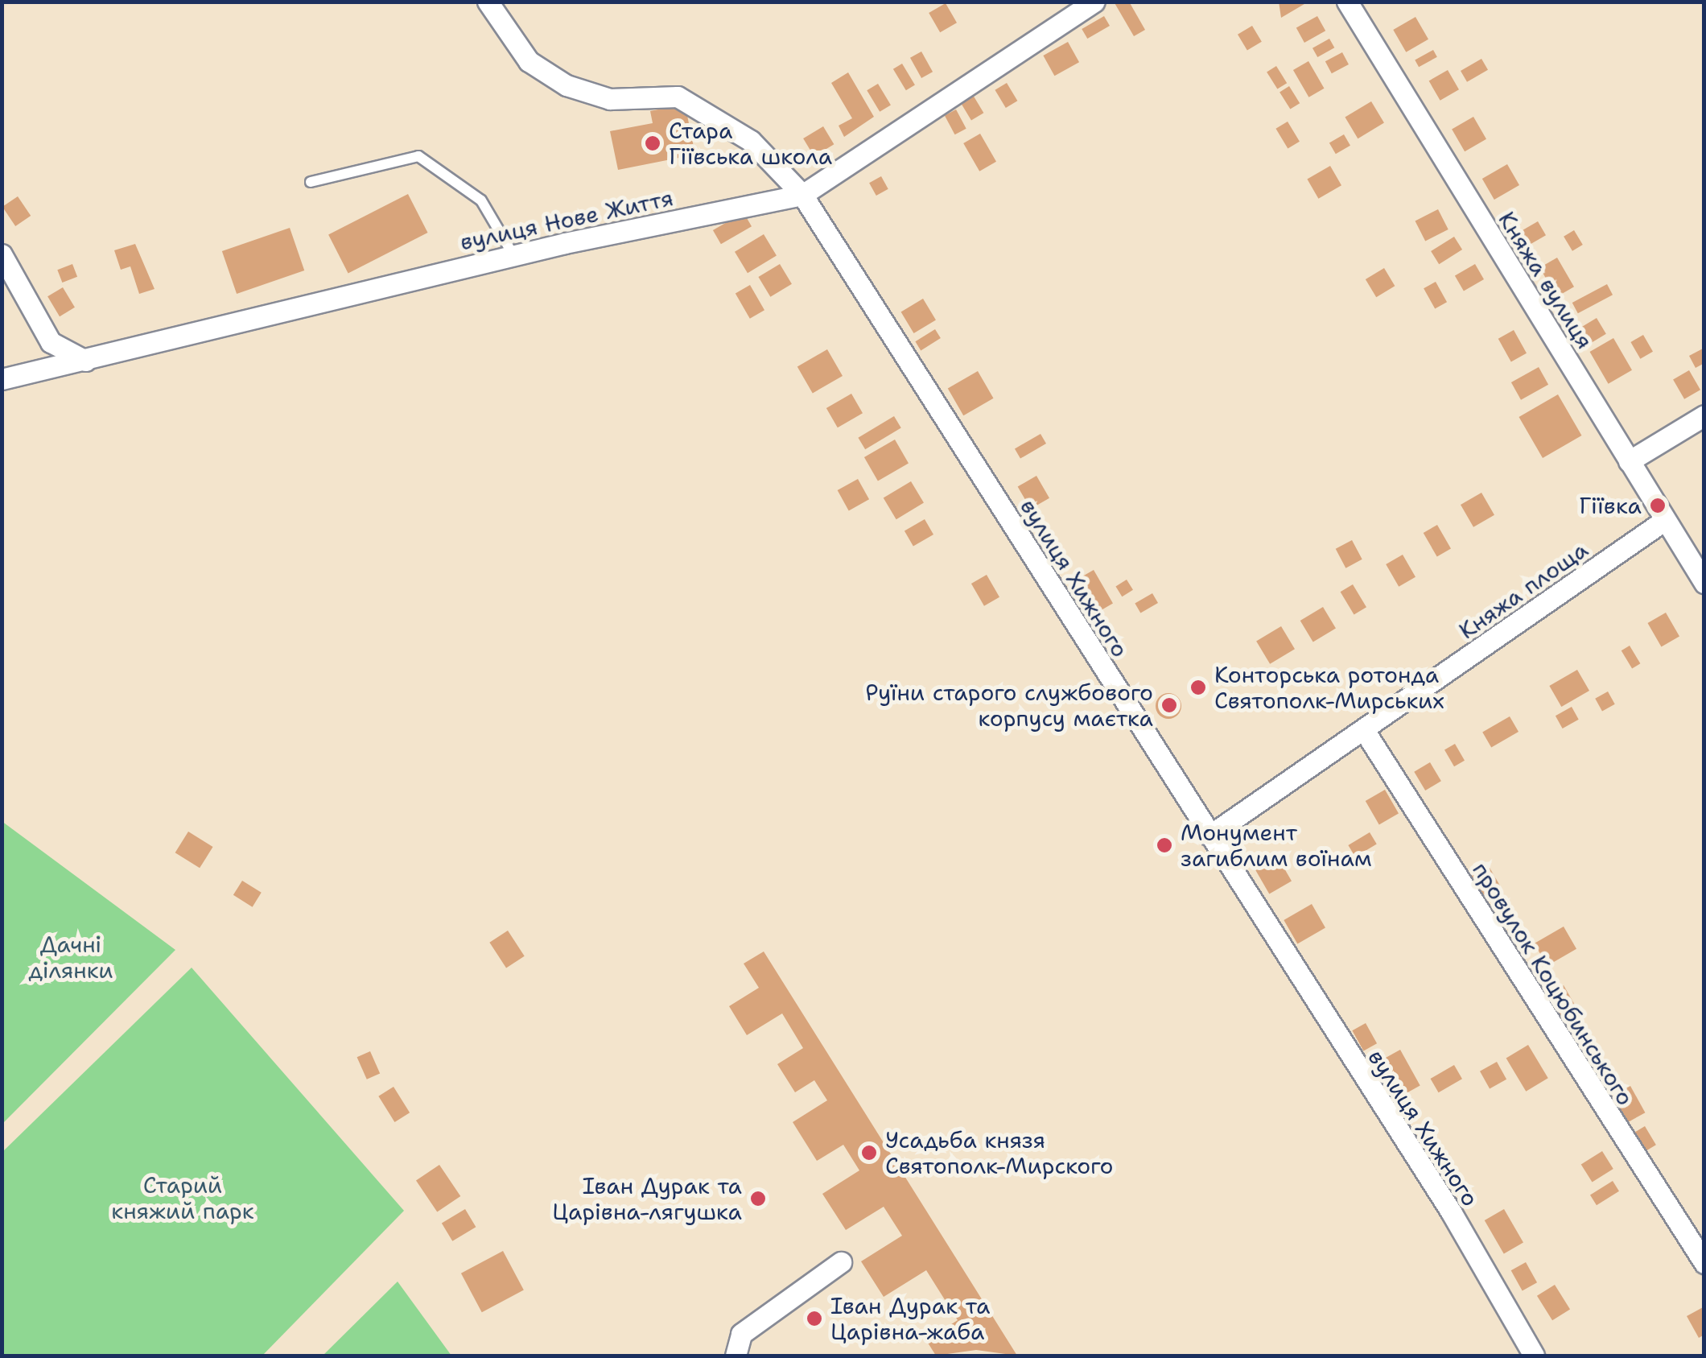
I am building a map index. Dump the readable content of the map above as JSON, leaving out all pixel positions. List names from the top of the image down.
{
  "streets": {
    "street": [
      "вулиця Нове Життя",
      "Княжа вулиця",
      "вулиця Хижного",
      "Княжа площа",
      "провулок Коцюбинського"
    ]
  },
  "crossings": [
    ["вулиця Нове Життя", "вулиця Хижного"],
    ["Княжа вулиця", "Княжа площа"],
    ["вулиця Хижного", "Княжа площа"],
    ["Княжа площа", "провулок Коцюбинського"]
  ],
  "parks": ["Дачні ділянки", "Старий княжий парк"],
  "places": [
    "Стара Гіївська школа",
    "Гіївка",
    "Конторська ротонда Святополк-Мирських",
    "Руїни старого службового корпусу маєтка",
    "Монумент загиблим воїнам",
    "Усадьба князя Святополк-Мирского",
    "Іван Дурак та Царівна-лягушка",
    "Іван Дурак та Царівна-жаба"
  ]
}
